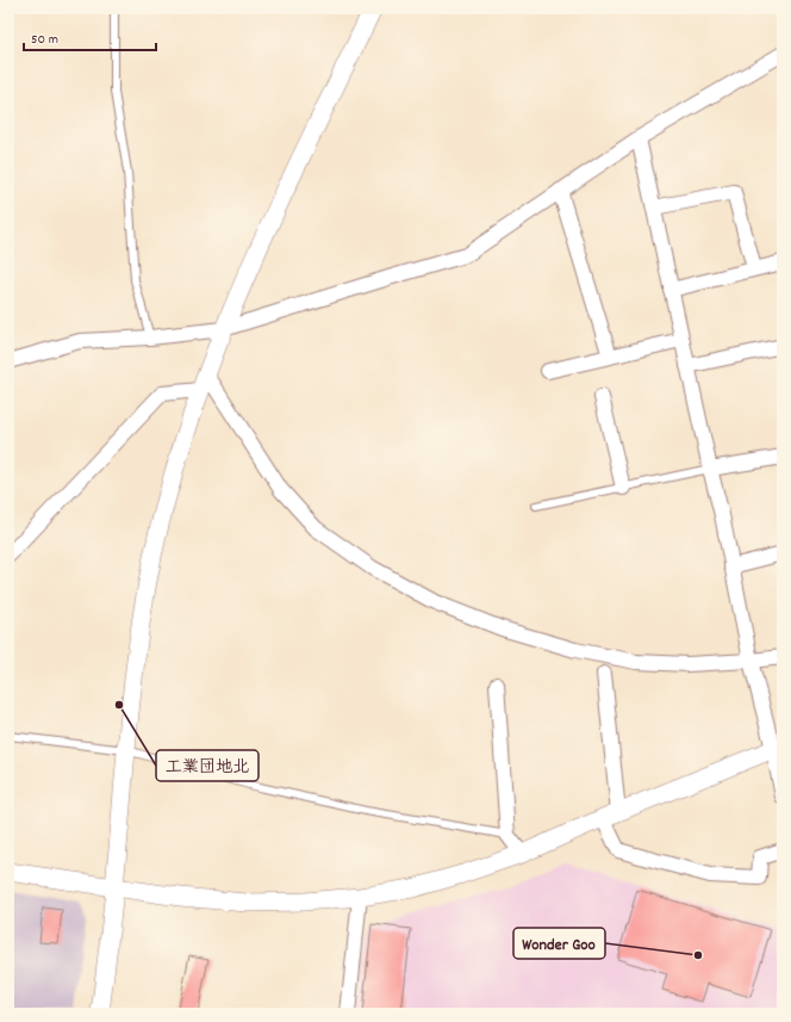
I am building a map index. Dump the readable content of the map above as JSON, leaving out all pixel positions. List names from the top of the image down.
{
  "places": ["工業団地北", "Wonder Goo"],
  "scale_bar": "50 m"
}
